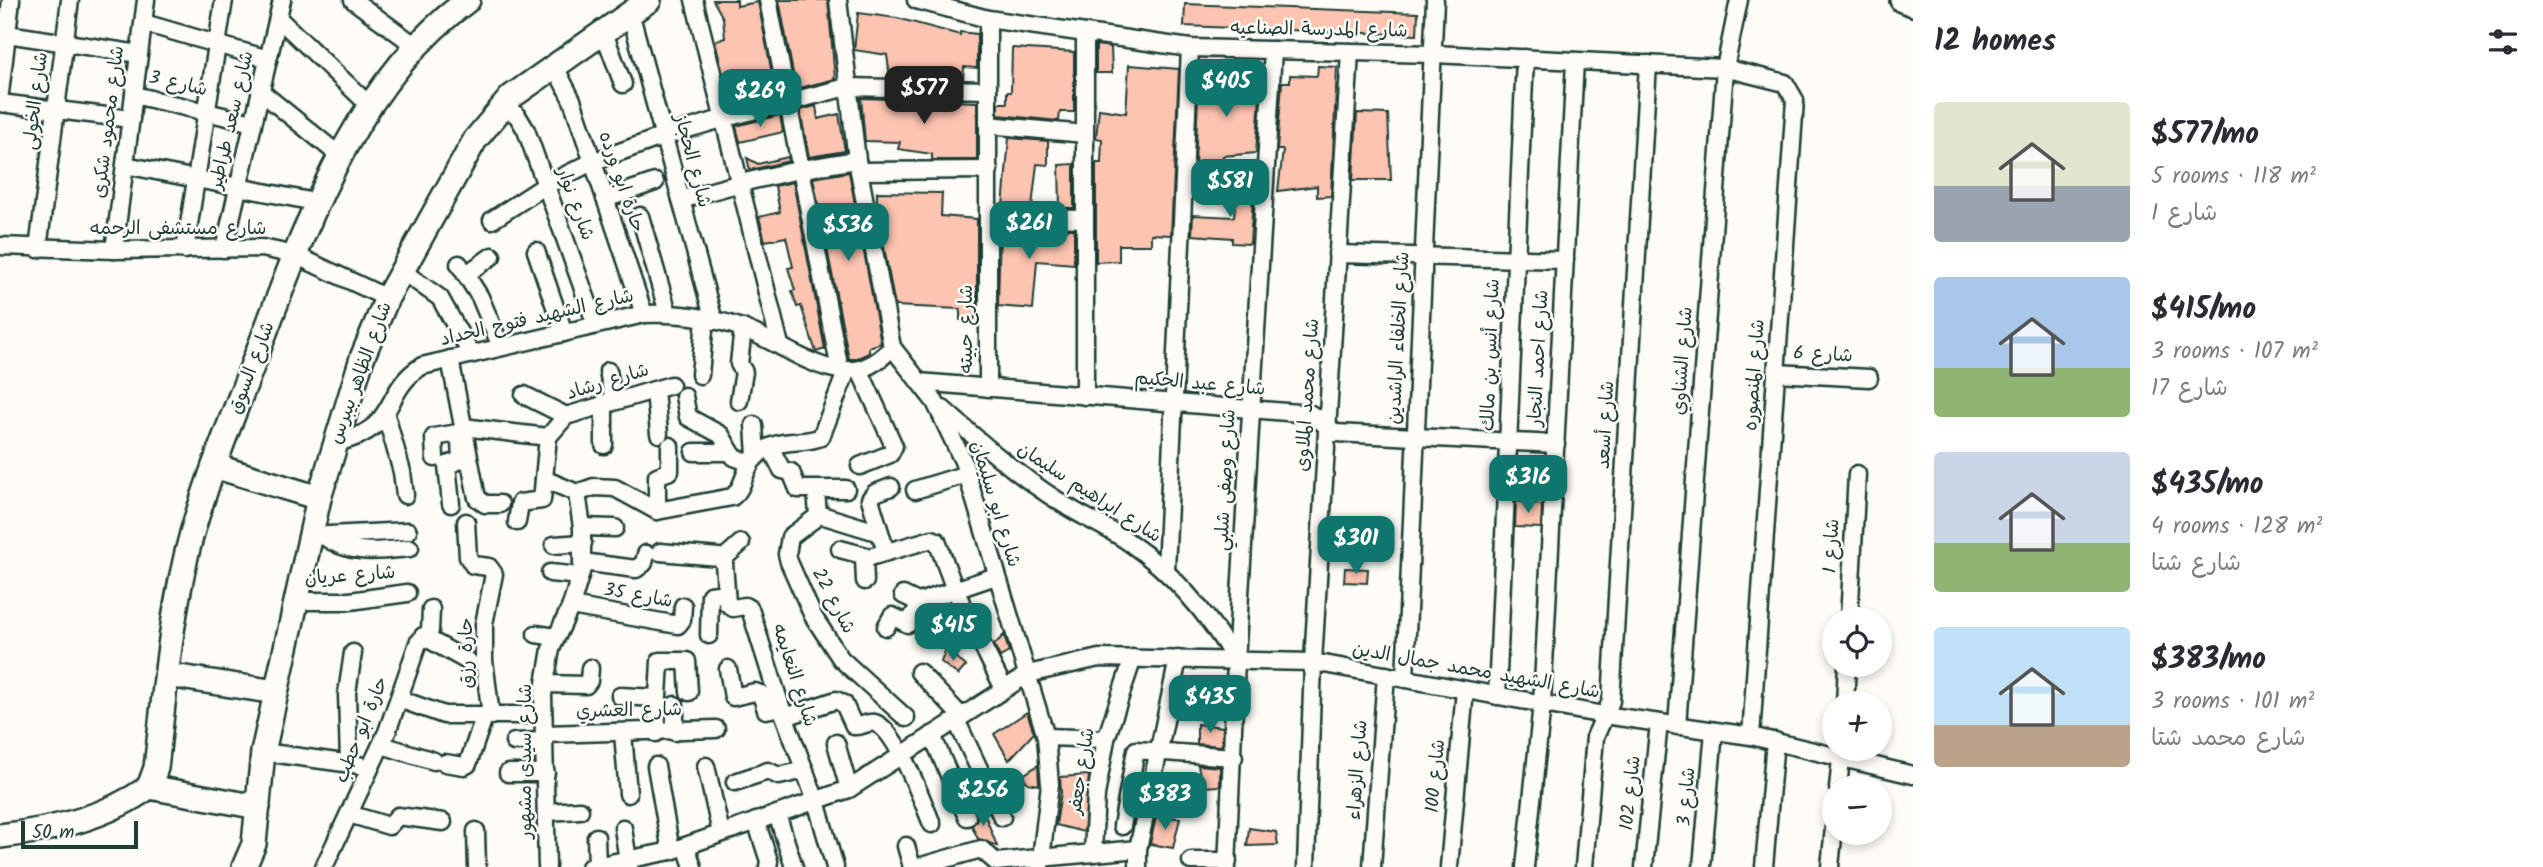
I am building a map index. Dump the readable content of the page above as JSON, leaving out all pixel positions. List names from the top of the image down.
{
  "streets": {
    "main road": ["شارع السوق", "شارع الظاهر بيبرس"],
    "street": [
      "شارع المدرسة الصناعيه",
      "شارع 3",
      "شارع الخولى",
      "شارع سعد طراطير",
      "شارع محمود شكرى",
      "شارع الحجاز",
      "حارة ابو ورده",
      "شارع نوار",
      "شارع مستشفى الرحمه",
      "شارع الشهيد فتوح الحداد",
      "شارع حبيته",
      "شارع الخلفاء الراشدين",
      "شارع أنس بن مالك",
      "شارع 6",
      "شارع احمد النجار",
      "شارع الشناوي",
      "شارع المنصوره",
      "شارع رشاد",
      "شارع عبد الحكيم",
      "شارع محمد الملاوى",
      "شارع أسعد",
      "شارع وصفى شلبي",
      "شارع ابراهيم سليمان",
      "شارع ابو سليمان",
      "شارع 1",
      "شارع عريان",
      "شارع 35",
      "شارع 22",
      "حارة رزق",
      "شارع الشهيد محمد جمال الدين",
      "شارع النعايمه",
      "شارع العشري",
      "حارة ابو حطب",
      "شارع سيدى مشهور",
      "شارع الزهراء",
      "شارع جعفر",
      "شارع 100",
      "شارع 102"
    ]
  },
  "crossings": [
    ["شارع المدرسة الصناعيه", "شارع حبيته"],
    ["شارع المدرسة الصناعيه", "شارع الخلفاء الراشدين"],
    ["شارع المدرسة الصناعيه", "شارع أنس بن مالك"],
    ["شارع المدرسة الصناعيه", "شارع احمد النجار"],
    ["شارع المدرسة الصناعيه", "شارع الشناوي"],
    ["شارع المدرسة الصناعيه", "شارع المنصوره"],
    ["شارع المدرسة الصناعيه", "شارع محمد الملاوى"],
    ["شارع المدرسة الصناعيه", "شارع أسعد"],
    ["شارع المدرسة الصناعيه", "شارع وصفى شلبي"],
    ["شارع 3", "شارع سعد طراطير"],
    ["شارع 3", "شارع محمود شكرى"],
    ["شارع 3", "شارع الشهيد محمد جمال الدين"],
    ["شارع الخولى", "شارع مستشفى الرحمه"],
    ["شارع سعد طراطير", "شارع مستشفى الرحمه"],
    ["شارع محمود شكرى", "شارع مستشفى الرحمه"],
    ["شارع الحجاز", "شارع الشهيد فتوح الحداد"],
    ["شارع الحجاز", "شارع الظاهر بيبرس"],
    ["حارة ابو ورده", "شارع الشهيد فتوح الحداد"],
    ["حارة ابو ورده", "شارع الظاهر بيبرس"],
    ["شارع نوار", "شارع الشهيد فتوح الحداد"],
    ["شارع نوار", "شارع الظاهر بيبرس"],
    ["شارع مستشفى الرحمه", "شارع السوق"],
    ["شارع مستشفى الرحمه", "شارع الظاهر بيبرس"],
    ["شارع الشهيد فتوح الحداد", "شارع الظاهر بيبرس"],
    ["شارع حبيته", "شارع عبد الحكيم"],
    ["شارع الخلفاء الراشدين", "شارع عبد الحكيم"],
    ["شارع الخلفاء الراشدين", "شارع الشهيد محمد جمال الدين"],
    ["شارع أنس بن مالك", "شارع عبد الحكيم"],
    ["شارع أنس بن مالك", "شارع الشهيد محمد جمال الدين"],
    ["شارع 6", "شارع المنصوره"],
    ["شارع احمد النجار", "شارع عبد الحكيم"],
    ["شارع احمد النجار", "شارع الشهيد محمد جمال الدين"],
    ["شارع الشناوي", "شارع المنصوره"],
    ["شارع الشناوي", "شارع الشهيد محمد جمال الدين"],
    ["شارع الظاهر بيبرس", "شارع عريان"],
    ["شارع المنصوره", "شارع الشهيد محمد جمال الدين"],
    ["شارع عبد الحكيم", "شارع محمد الملاوى"],
    ["شارع عبد الحكيم", "شارع وصفى شلبي"],
    ["شارع عبد الحكيم", "شارع ابو سليمان"],
    ["شارع محمد الملاوى", "شارع الشهيد محمد جمال الدين"],
    ["شارع أسعد", "شارع الشهيد محمد جمال الدين"],
    ["شارع وصفى شلبي", "شارع ابراهيم سليمان"],
    ["شارع وصفى شلبي", "شارع الشهيد محمد جمال الدين"],
    ["شارع ابراهيم سليمان", "شارع ابو سليمان"],
    ["شارع ابراهيم سليمان", "شارع الشهيد محمد جمال الدين"],
    ["شارع ابو سليمان", "شارع الشهيد محمد جمال الدين"],
    ["شارع 35", "شارع سيدى مشهور"],
    ["حارة رزق", "حارة ابو حطب"],
    ["شارع الشهيد محمد جمال الدين", "شارع النعايمه"],
    ["شارع الشهيد محمد جمال الدين", "شارع الزهراء"],
    ["شارع الشهيد محمد جمال الدين", "شارع جعفر"],
    ["شارع الشهيد محمد جمال الدين", "شارع 100"],
    ["شارع الشهيد محمد جمال الدين", "شارع 102"],
    ["شارع العشري", "شارع سيدى مشهور"]
  ],
  "scale_bar": "50 m",
  "page": {
    "heading": "12 homes",
    "price": [
      "$405",
      "$577",
      "$269",
      "$581",
      "$261",
      "$536",
      "$316",
      "$301",
      "$415",
      "$435",
      "$256",
      "$383"
    ],
    "list": [
      {
        "name": "$577/mo",
        "note": "5 rooms · 118 m² · شارع 1"
      },
      {
        "name": "$415/mo",
        "note": "3 rooms · 107 m² · شارع 17"
      },
      {
        "name": "$435/mo",
        "note": "4 rooms · 128 m² · شارع شتا"
      },
      {
        "name": "$383/mo",
        "note": "3 rooms · 101 m² · شارع محمد شتا"
      }
    ],
    "map_buttons": ["+", "−"],
    "scale": "50 m"
  }
}
